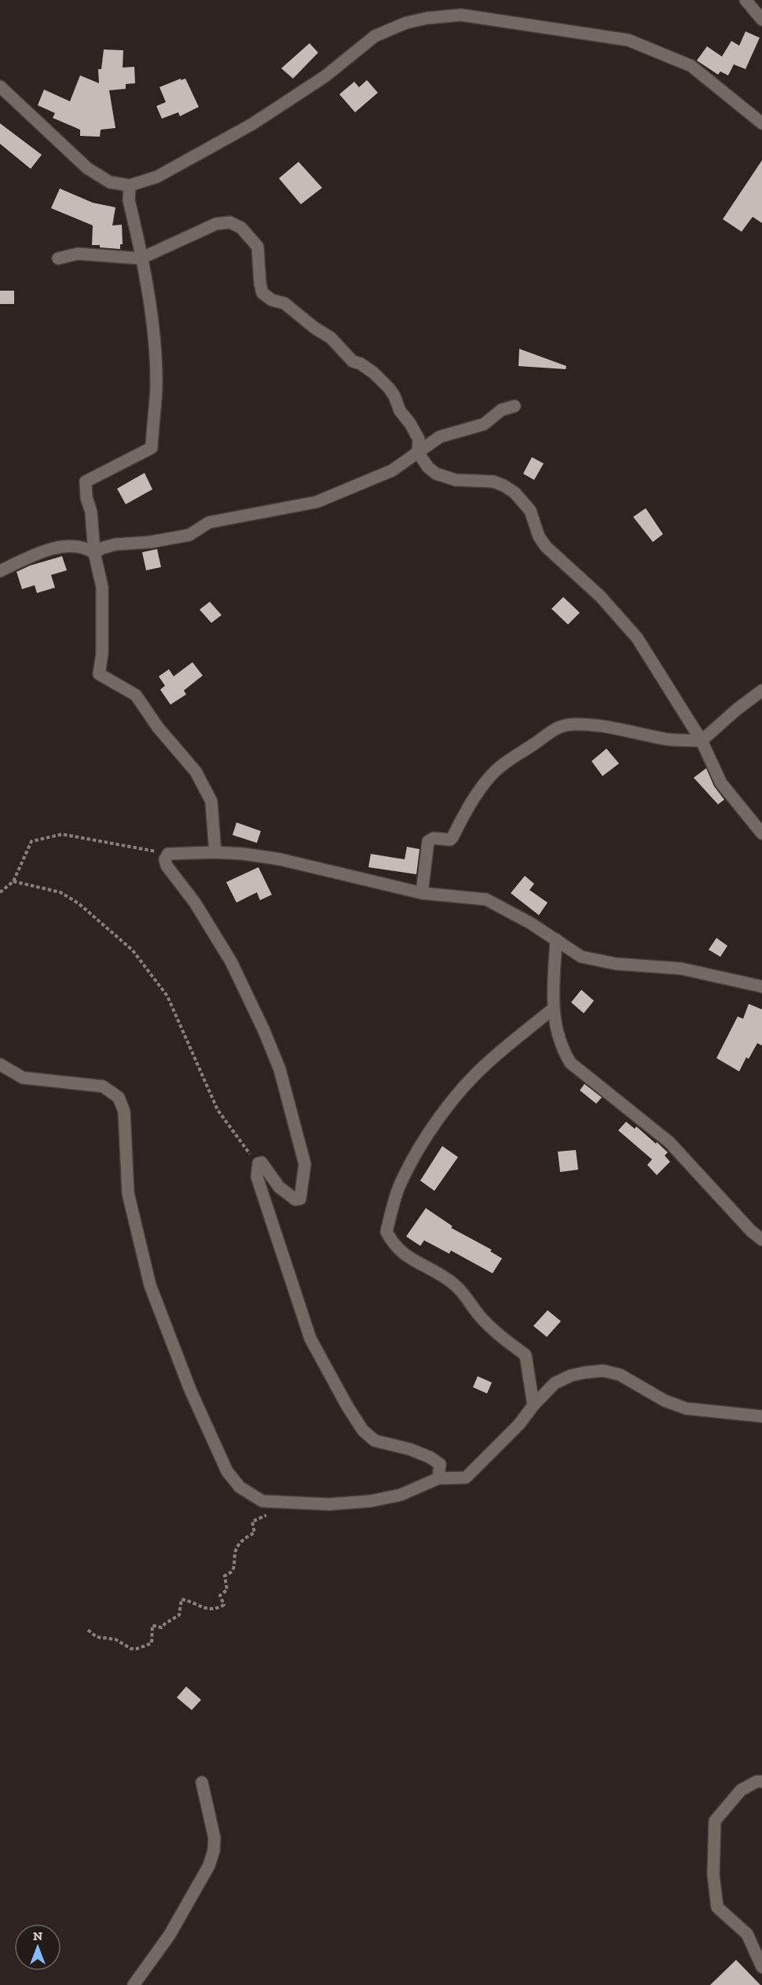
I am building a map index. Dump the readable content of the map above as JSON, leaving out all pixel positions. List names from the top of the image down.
{
  "north": "top"
}
